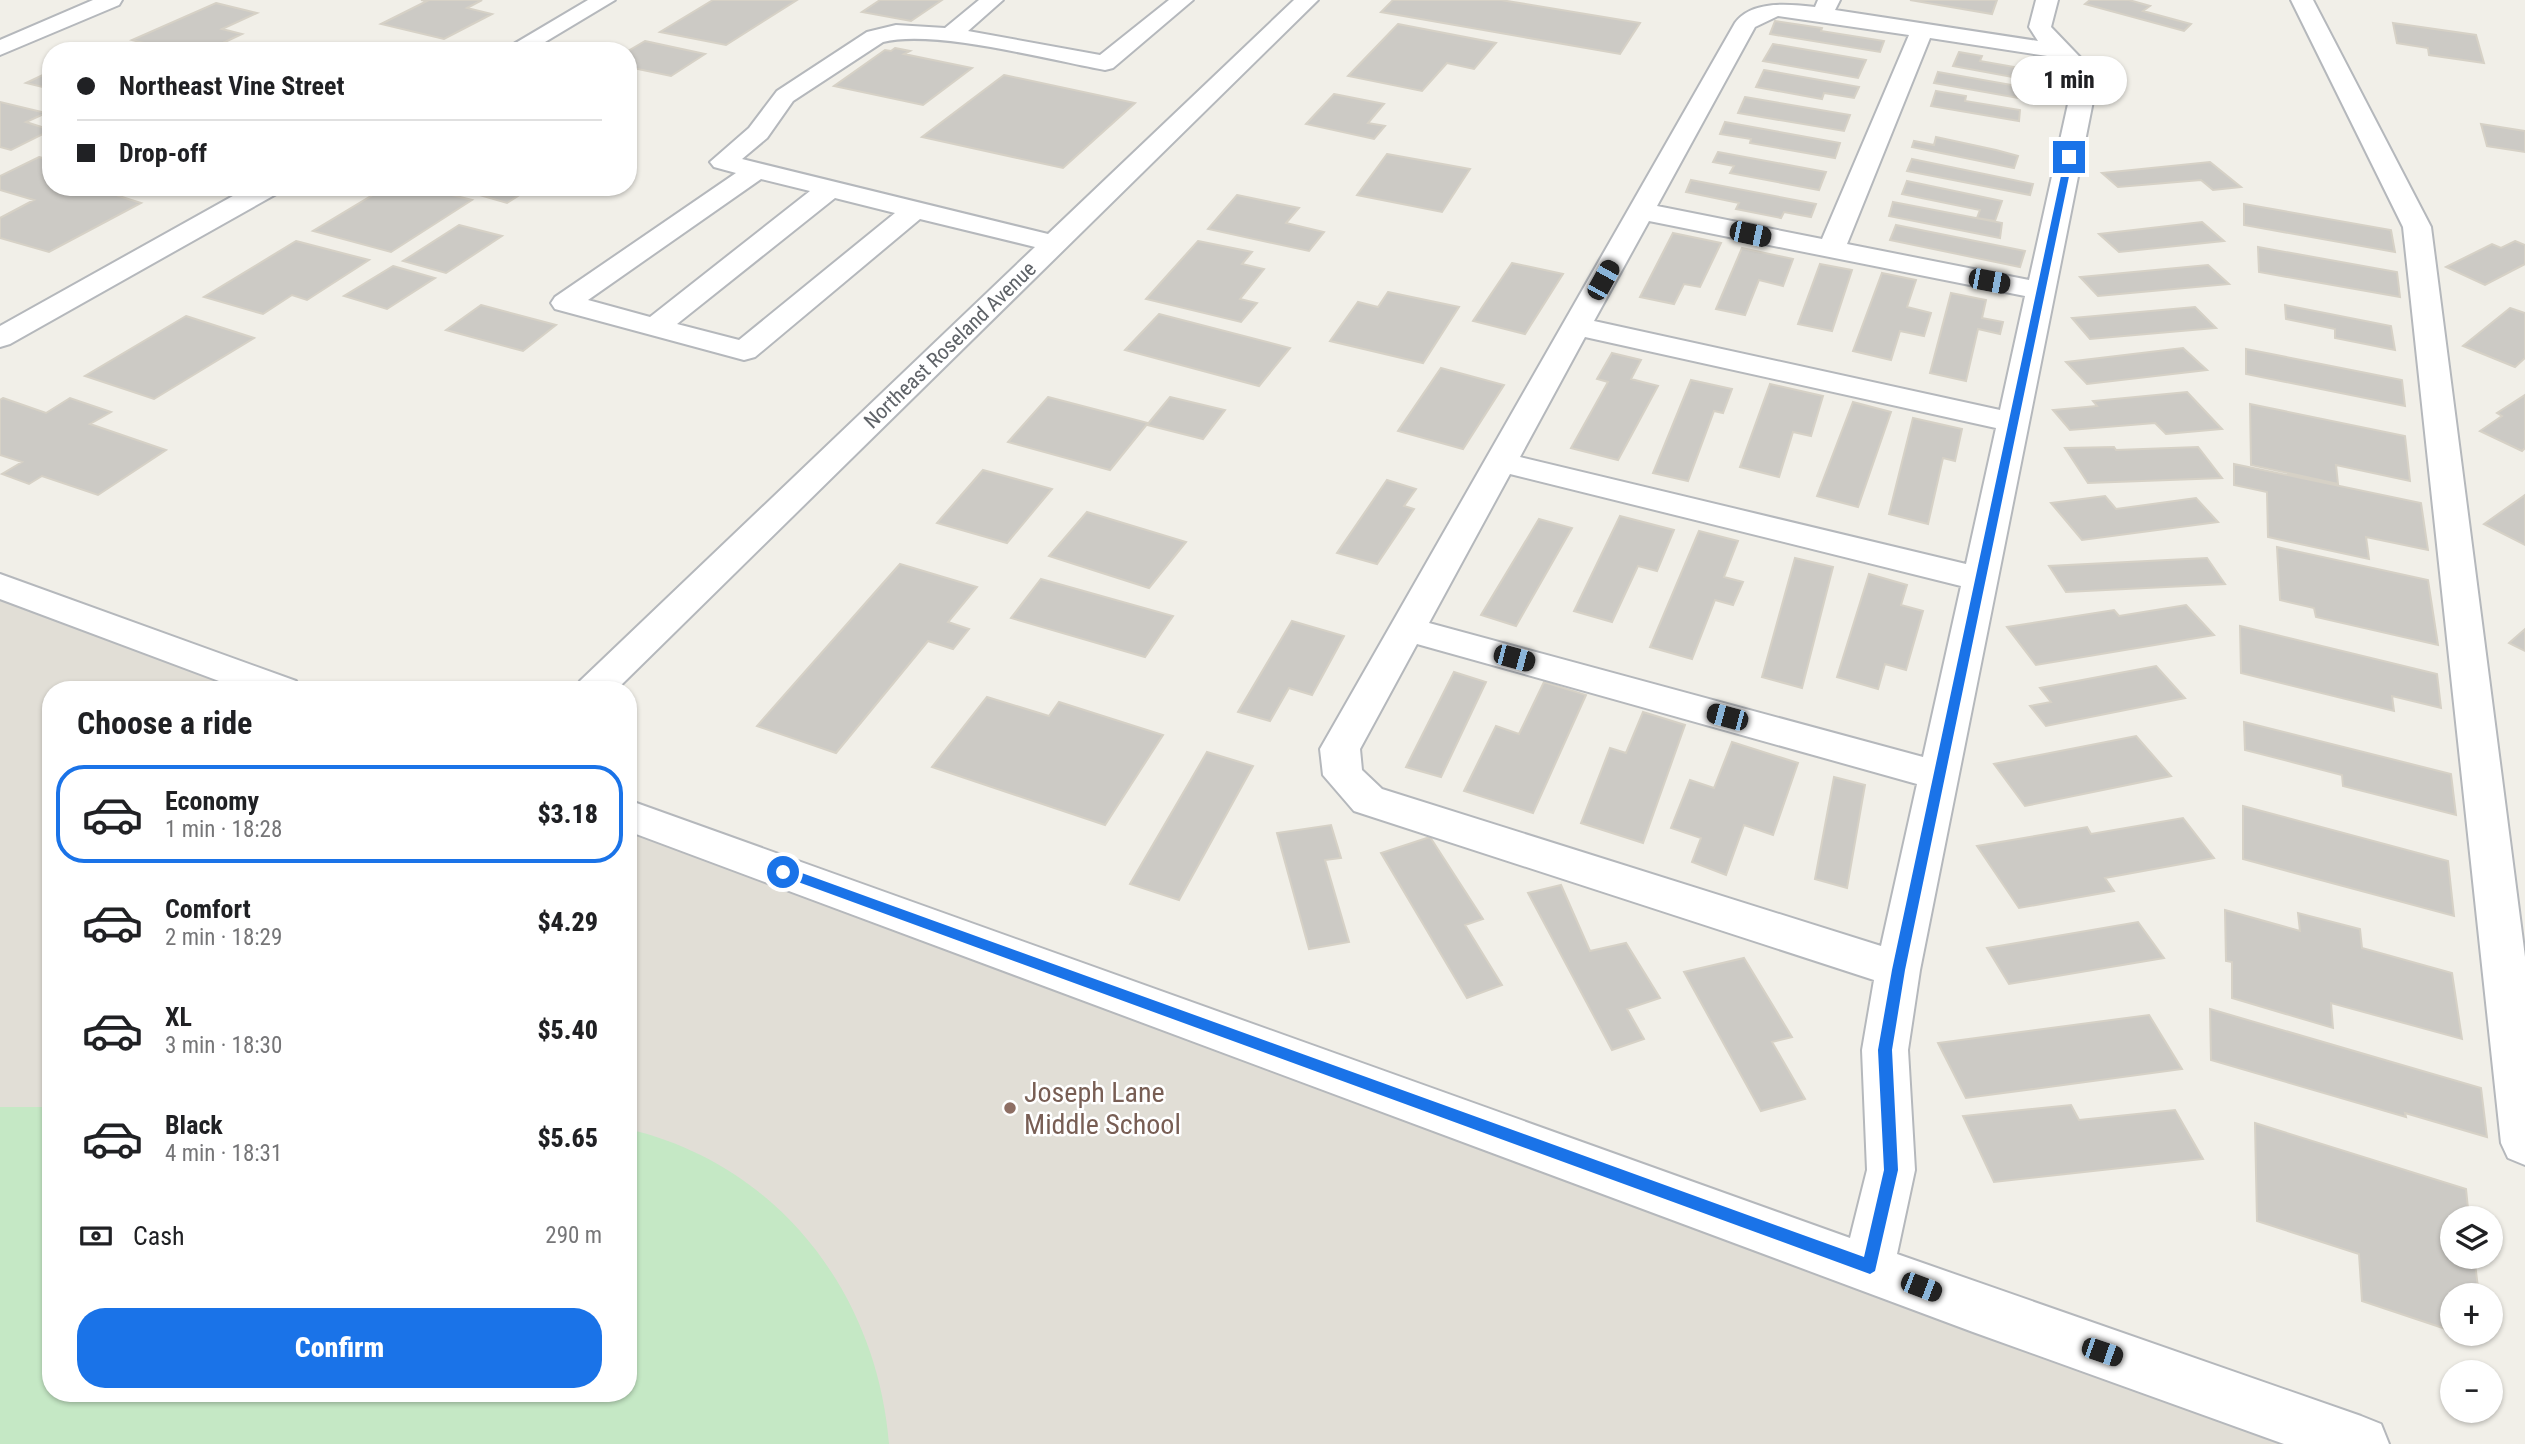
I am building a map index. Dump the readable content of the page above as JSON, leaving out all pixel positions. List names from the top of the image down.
{
  "streets": {
    "street": ["Northeast Roseland Avenue"]
  },
  "places": ["Joseph Lane Middle School"],
  "page": {
    "banner": ["Northeast Vine Street", "Drop-off"],
    "bubble": "1 min",
    "heading": "Choose a ride",
    "list": [
      {
        "name": "Economy",
        "note": "1 min · 18:28",
        "value": "$3.18"
      },
      {
        "name": "Comfort",
        "note": "2 min · 18:29",
        "value": "$4.29"
      },
      {
        "name": "XL",
        "note": "3 min · 18:30",
        "value": "$5.40"
      },
      {
        "name": "Black",
        "note": "4 min · 18:31",
        "value": "$5.65"
      }
    ],
    "pay": ["Cash", "290 m"],
    "map_buttons": ["+", "−"],
    "buttons": "Confirm"
  }
}
